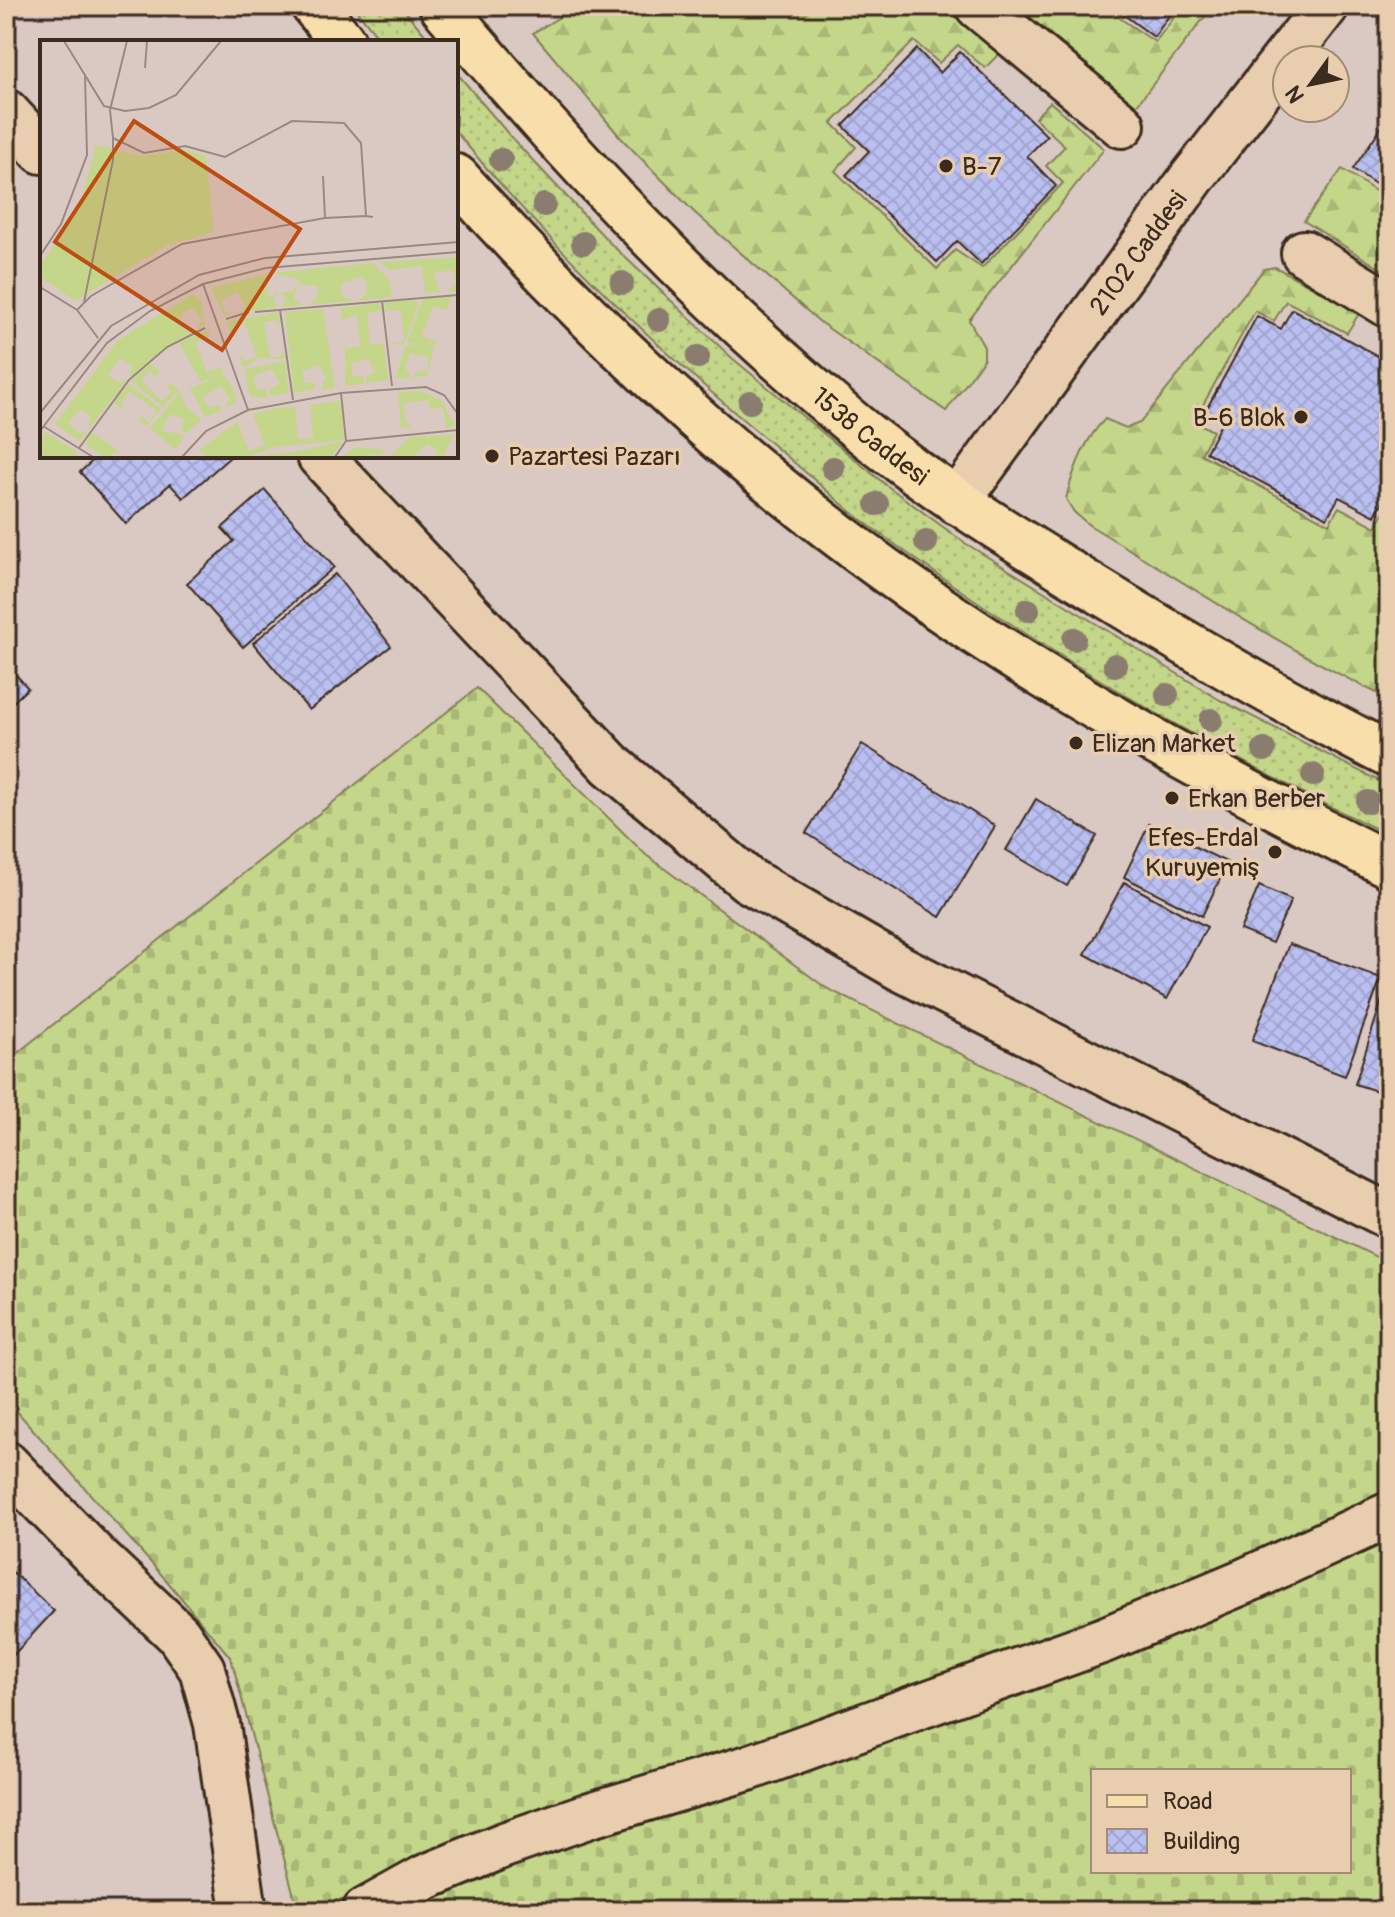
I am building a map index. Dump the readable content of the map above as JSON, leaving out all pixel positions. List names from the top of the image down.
{
  "streets": {
    "main road": ["1538 Caddesi"],
    "street": ["2102 Caddesi"]
  },
  "crossings": [
    ["2102 Caddesi", "1538 Caddesi"]
  ],
  "places": [
    "B-7",
    "B-6 Blok",
    "Pazartesi Pazarı",
    "Elizan Market",
    "Erkan Berber",
    "Efes-Erdal Kuruyemiş"
  ],
  "legend": ["Road", "Building"],
  "north": "bottom left"
}
